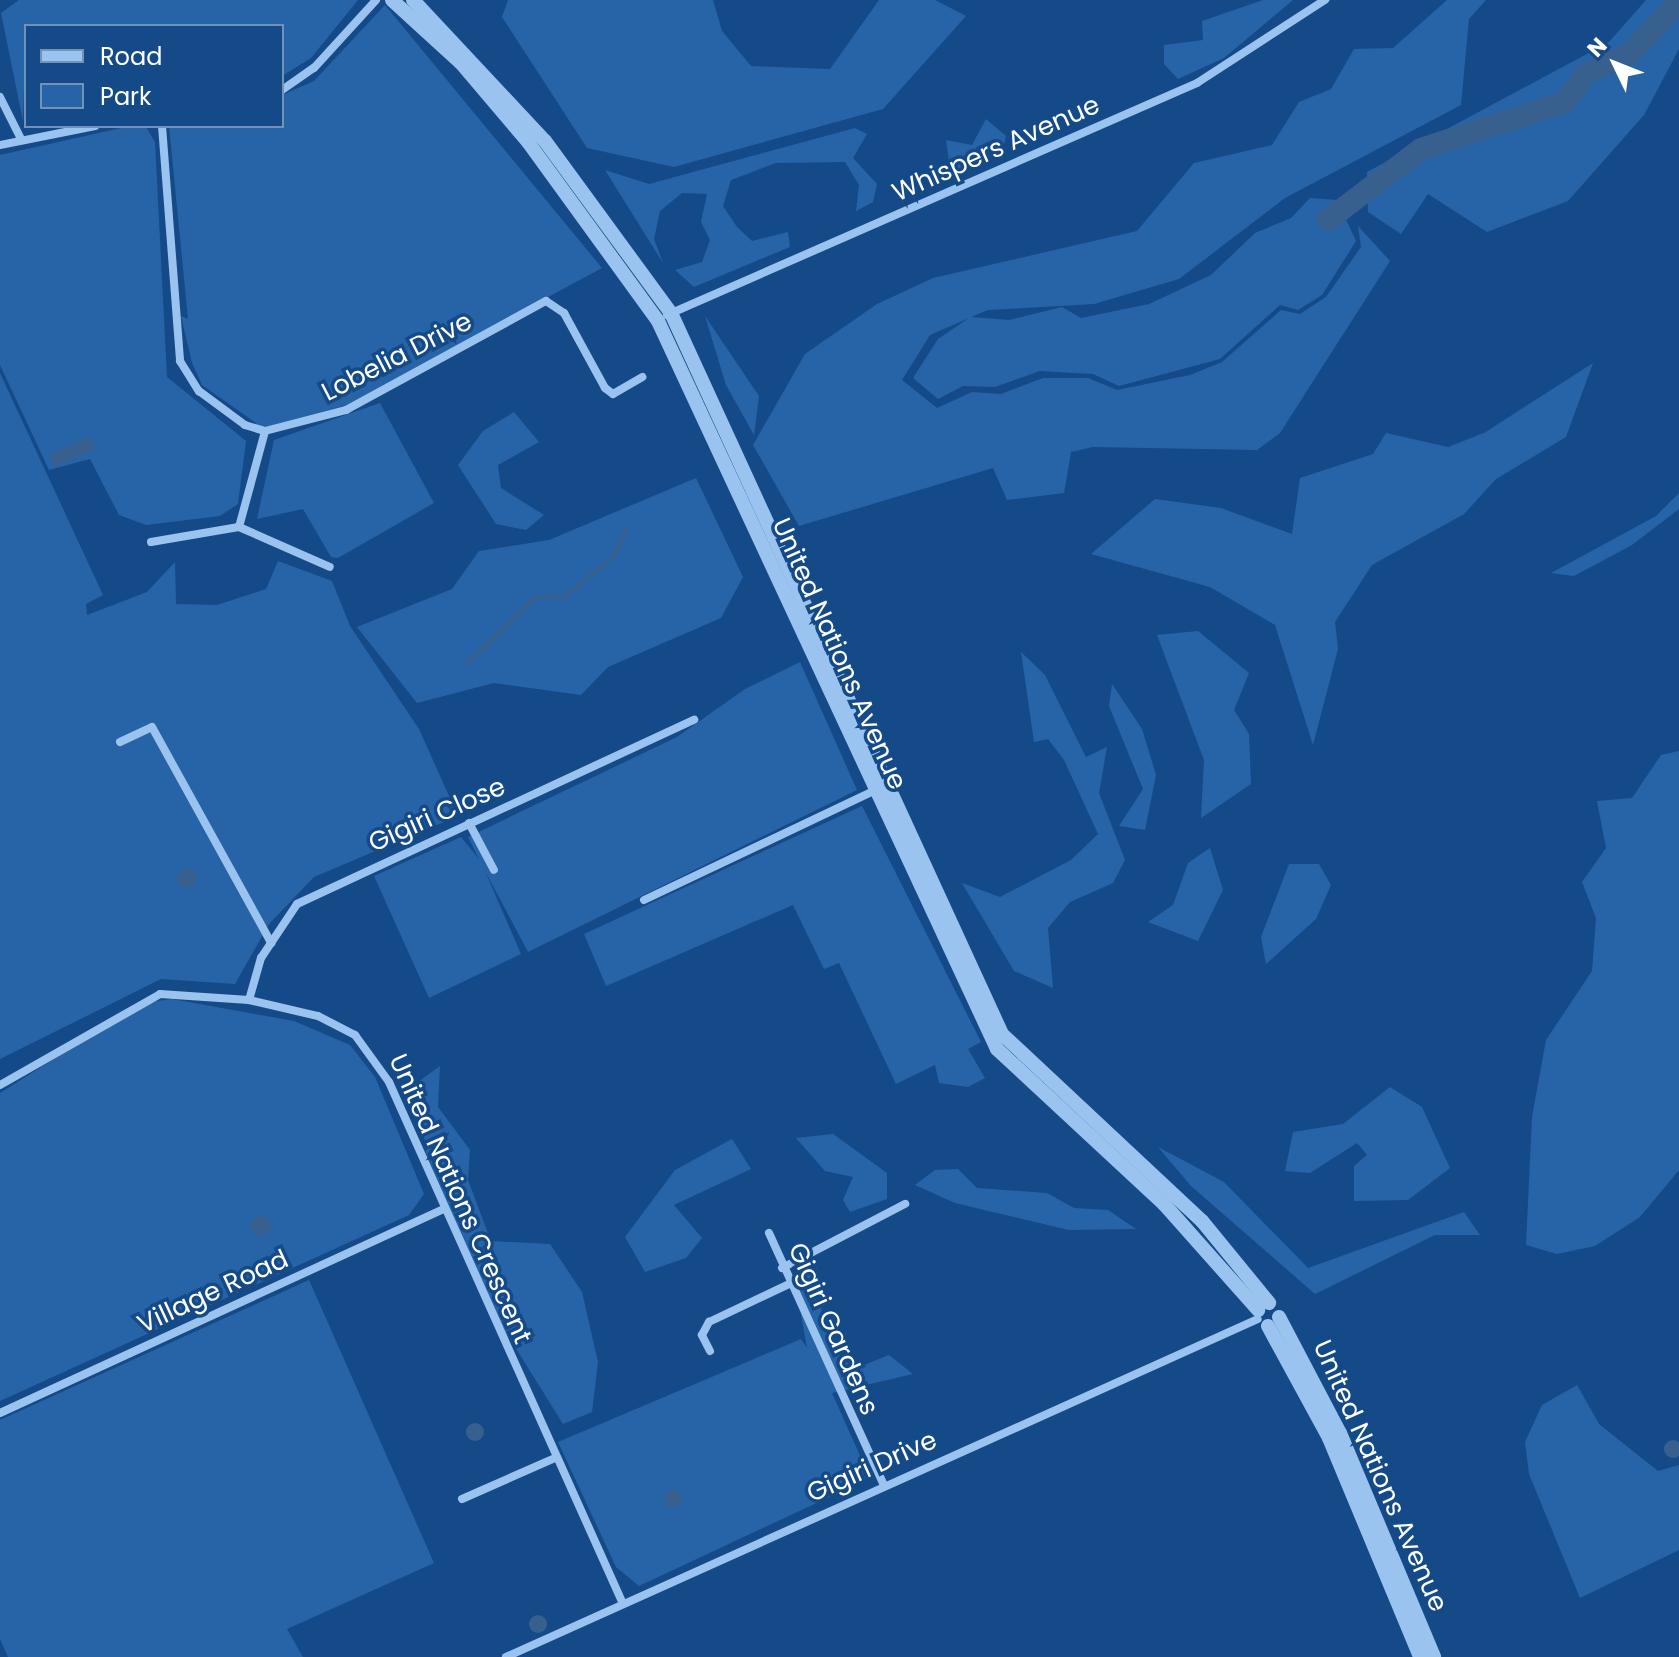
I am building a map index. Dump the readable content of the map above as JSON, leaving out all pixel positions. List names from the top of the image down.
{
  "streets": {
    "street": [
      "Whispers Avenue",
      "Lobelia Drive",
      "United Nations Avenue",
      "Gigiri Close",
      "United Nations Crescent",
      "Village Road",
      "Gigiri Gardens",
      "Gigiri Drive"
    ]
  },
  "crossings": [
    ["Whispers Avenue", "United Nations Avenue"],
    ["United Nations Avenue", "Gigiri Drive"],
    ["Gigiri Close", "United Nations Crescent"],
    ["United Nations Crescent", "Village Road"],
    ["United Nations Crescent", "Gigiri Drive"],
    ["Gigiri Gardens", "Gigiri Drive"]
  ],
  "legend": ["Road", "Park"],
  "north": "top left"
}
